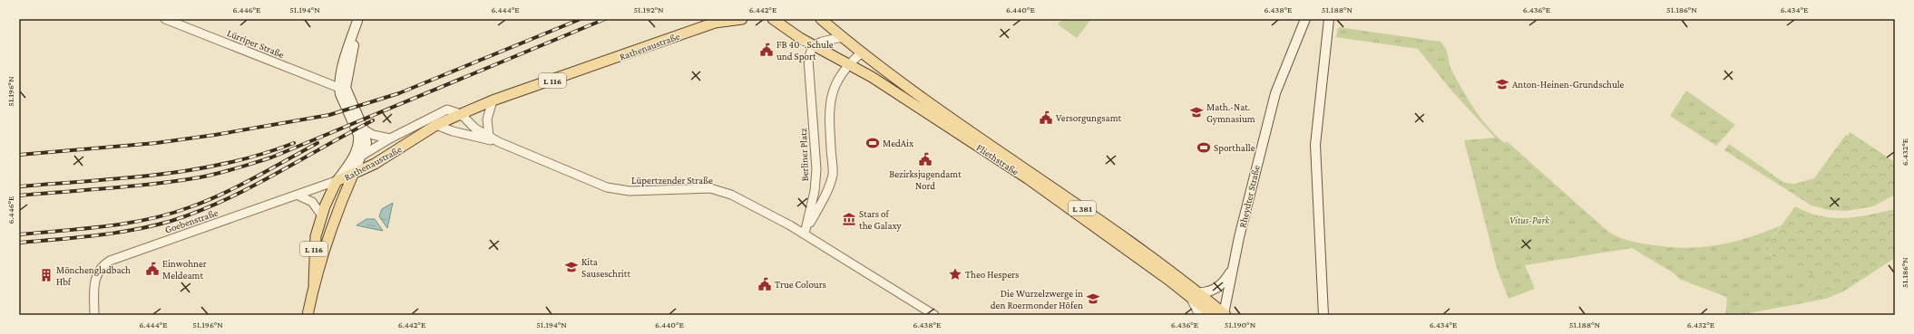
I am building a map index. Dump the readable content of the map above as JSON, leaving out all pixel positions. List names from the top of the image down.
{
  "streets": {
    "main road": [
      "Rathenaustraße",
      "L 116",
      "Fliethstraße",
      "Rheydter Straße",
      "L 381"
    ],
    "street": [
      "Lürriper Straße",
      "Berliner Platz",
      "Lüpertzender Straße",
      "Goebenstraße"
    ]
  },
  "crossings": [
    ["Rathenaustraße", "L 116"],
    ["Rathenaustraße", "Lüpertzender Straße"],
    ["Rathenaustraße", "Goebenstraße"],
    ["L 116", "Goebenstraße"],
    ["Berliner Platz", "Fliethstraße"],
    ["Berliner Platz", "Lüpertzender Straße"],
    ["Fliethstraße", "Rheydter Straße"]
  ],
  "parks": ["Vitus-Park"],
  "places": {
    "public building": [
      "FB 40 - Schule und Sport",
      "Versorgungsamt",
      "Bezirksjugendamt Nord",
      "Einwohner Meldeamt",
      "True Colours"
    ],
    "school or university": [
      "Anton-Heinen-Grundschule",
      "Math.-Nat. Gymnasium",
      "Kita Sauseschritt",
      "Die Wurzelzwerge in den Roermonder Höfen"
    ],
    "sports": ["MedAix", "Sporthalle"],
    "museum": ["Stars of the Galaxy"],
    "place": ["Theo Hespers"],
    "building": ["Mönchengladbach Hbf"]
  },
  "coordinates": [
    "6.446°E",
    "51.194°N",
    "6.444°E",
    "51.192°N",
    "6.442°E",
    "6.440°E",
    "6.438°E",
    "51.188°N",
    "6.436°E",
    "51.186°N",
    "6.434°E",
    "51.196°N",
    "6.432°E",
    "51.190°N"
  ]
}
